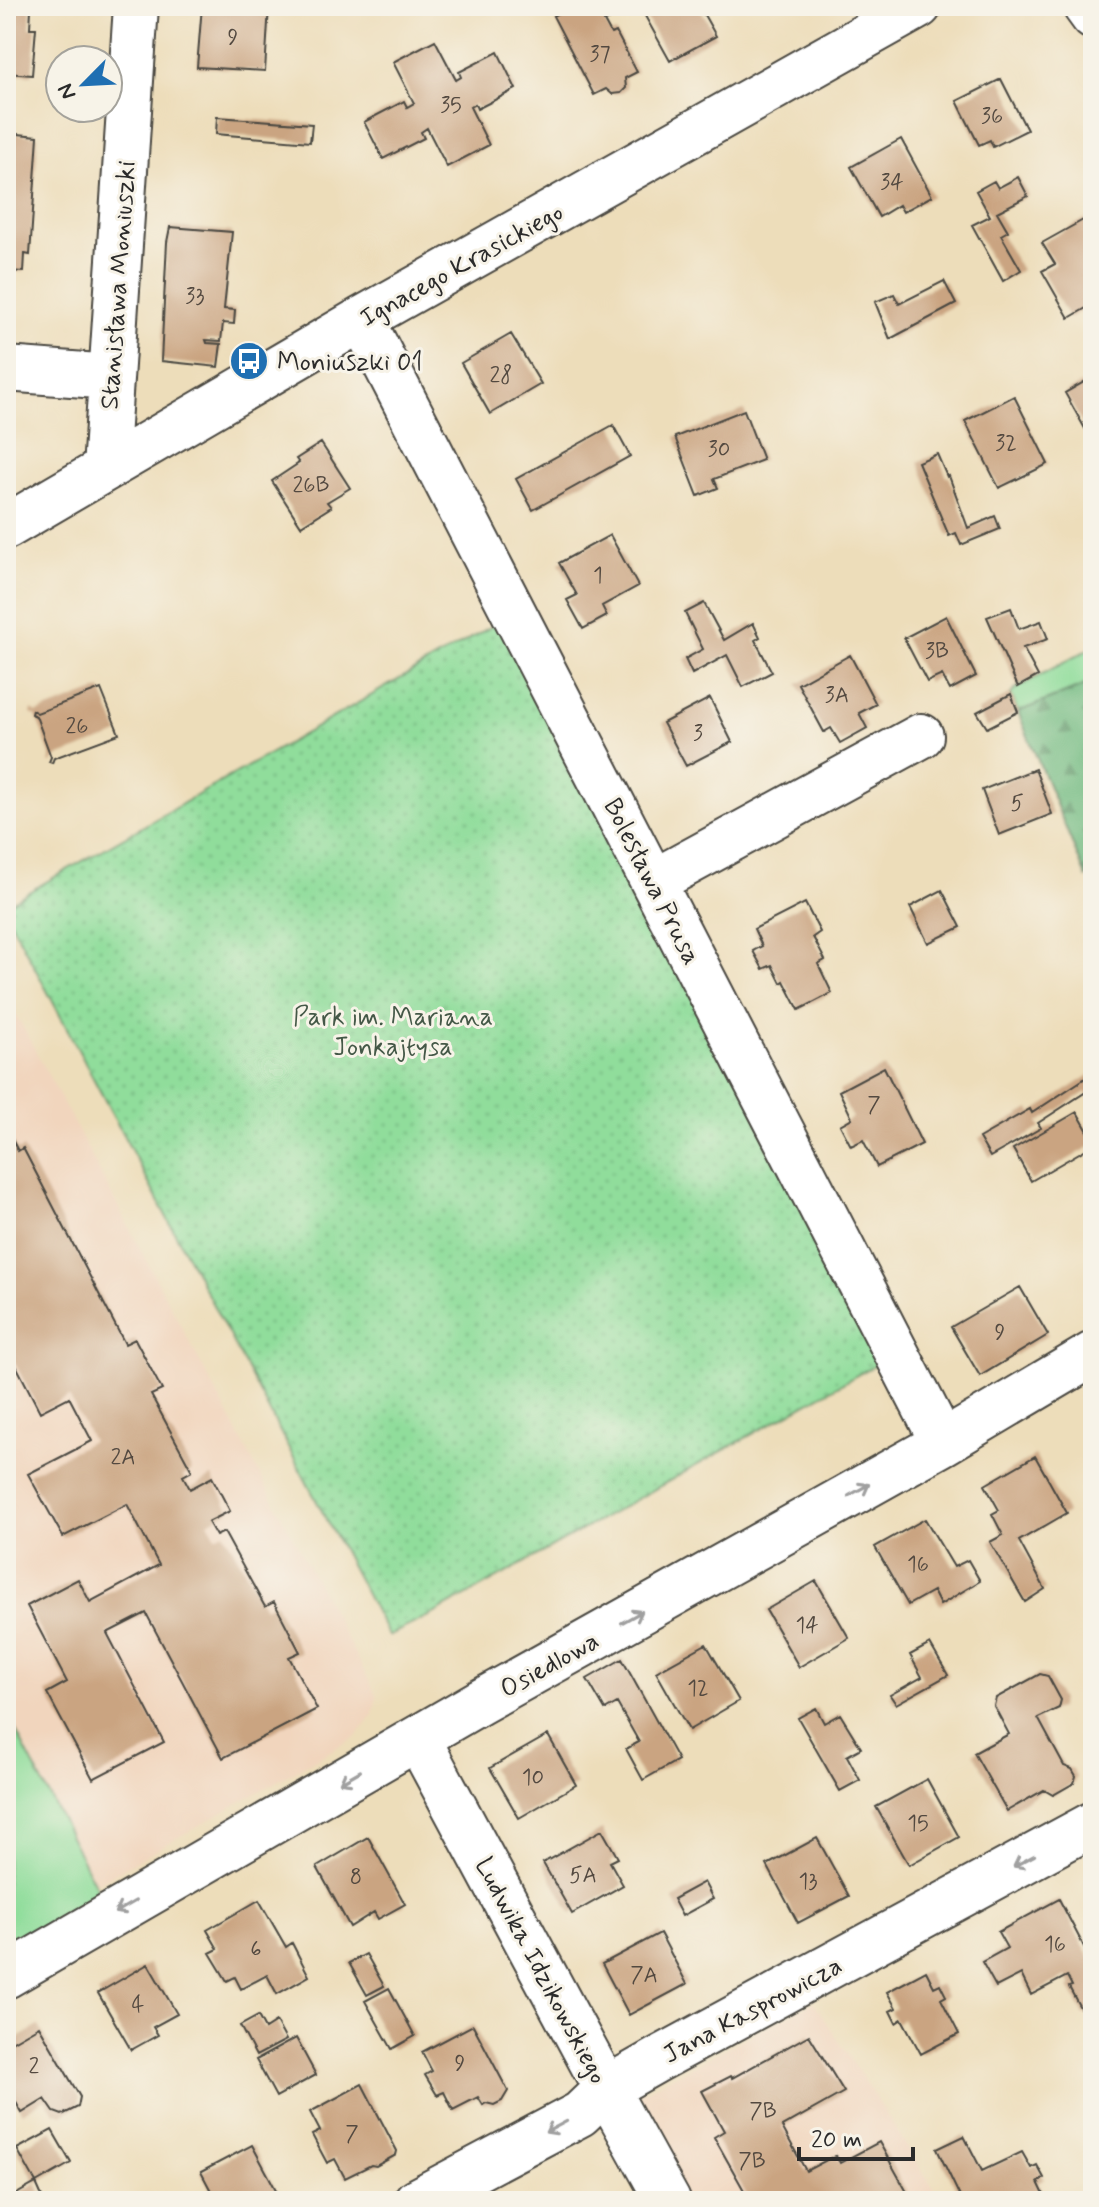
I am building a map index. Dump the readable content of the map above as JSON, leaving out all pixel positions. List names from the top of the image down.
{
  "streets": {
    "street": [
      "Ignacego Krasickiego",
      "Stanisława Moniuszki",
      "Bolesława Prusa",
      "Osiedlowa",
      "Ludwika Idzikowskiego",
      "Jana Kasprowicza"
    ]
  },
  "crossings": [
    ["Ignacego Krasickiego", "Stanisława Moniuszki"],
    ["Ignacego Krasickiego", "Bolesława Prusa"],
    ["Bolesława Prusa", "Osiedlowa"],
    ["Osiedlowa", "Ludwika Idzikowskiego"],
    ["Ludwika Idzikowskiego", "Jana Kasprowicza"]
  ],
  "one_way": ["Jana Kasprowicza"],
  "parks": ["Park im. Mariana Jonkajtysa"],
  "places": {
    "bus stop": ["Moniuszki 01"]
  },
  "house_numbers": [
    "9",
    "37",
    "35",
    "36",
    "34",
    "33",
    "28",
    "32",
    "30",
    "26B",
    "1",
    "3B",
    "3A",
    "26",
    "3",
    "5",
    "7",
    "9",
    "2A",
    "16",
    "14",
    "12",
    "10",
    "15",
    "5A",
    "8",
    "13",
    "16",
    "6",
    "7A",
    "4",
    "9",
    "2",
    "7B",
    "7",
    "7B"
  ],
  "scale_bar": "20 m",
  "north": "bottom left"
}
